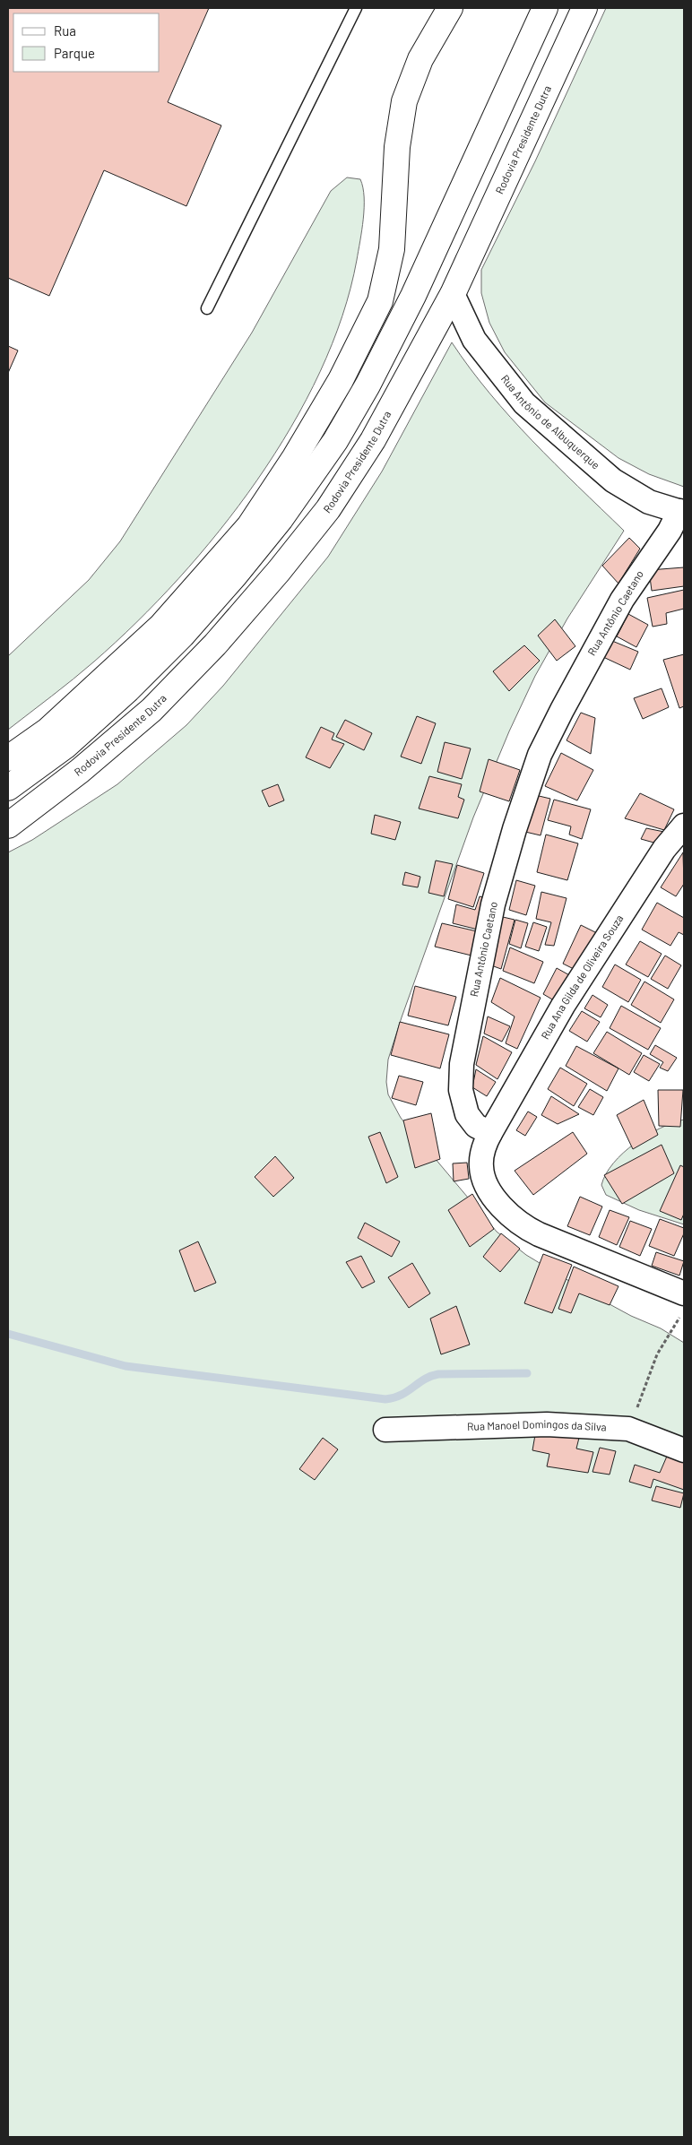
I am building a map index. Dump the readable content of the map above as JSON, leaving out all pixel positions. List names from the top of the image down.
{
  "streets": {
    "highway": ["Rodovia Presidente Dutra"],
    "street": [
      "Rua Antônio de Albuquerque",
      "Rua Antônio Caetano",
      "Rua Ana Gilda de Oliveira Souza",
      "Rua Manoel Domingos da Silva"
    ]
  },
  "crossings": [
    ["Rodovia Presidente Dutra", "Rua Antônio de Albuquerque"],
    ["Rua Antônio de Albuquerque", "Rua Antônio Caetano"],
    ["Rua Antônio Caetano", "Rua Ana Gilda de Oliveira Souza"]
  ],
  "legend": ["Rua", "Parque"]
}
